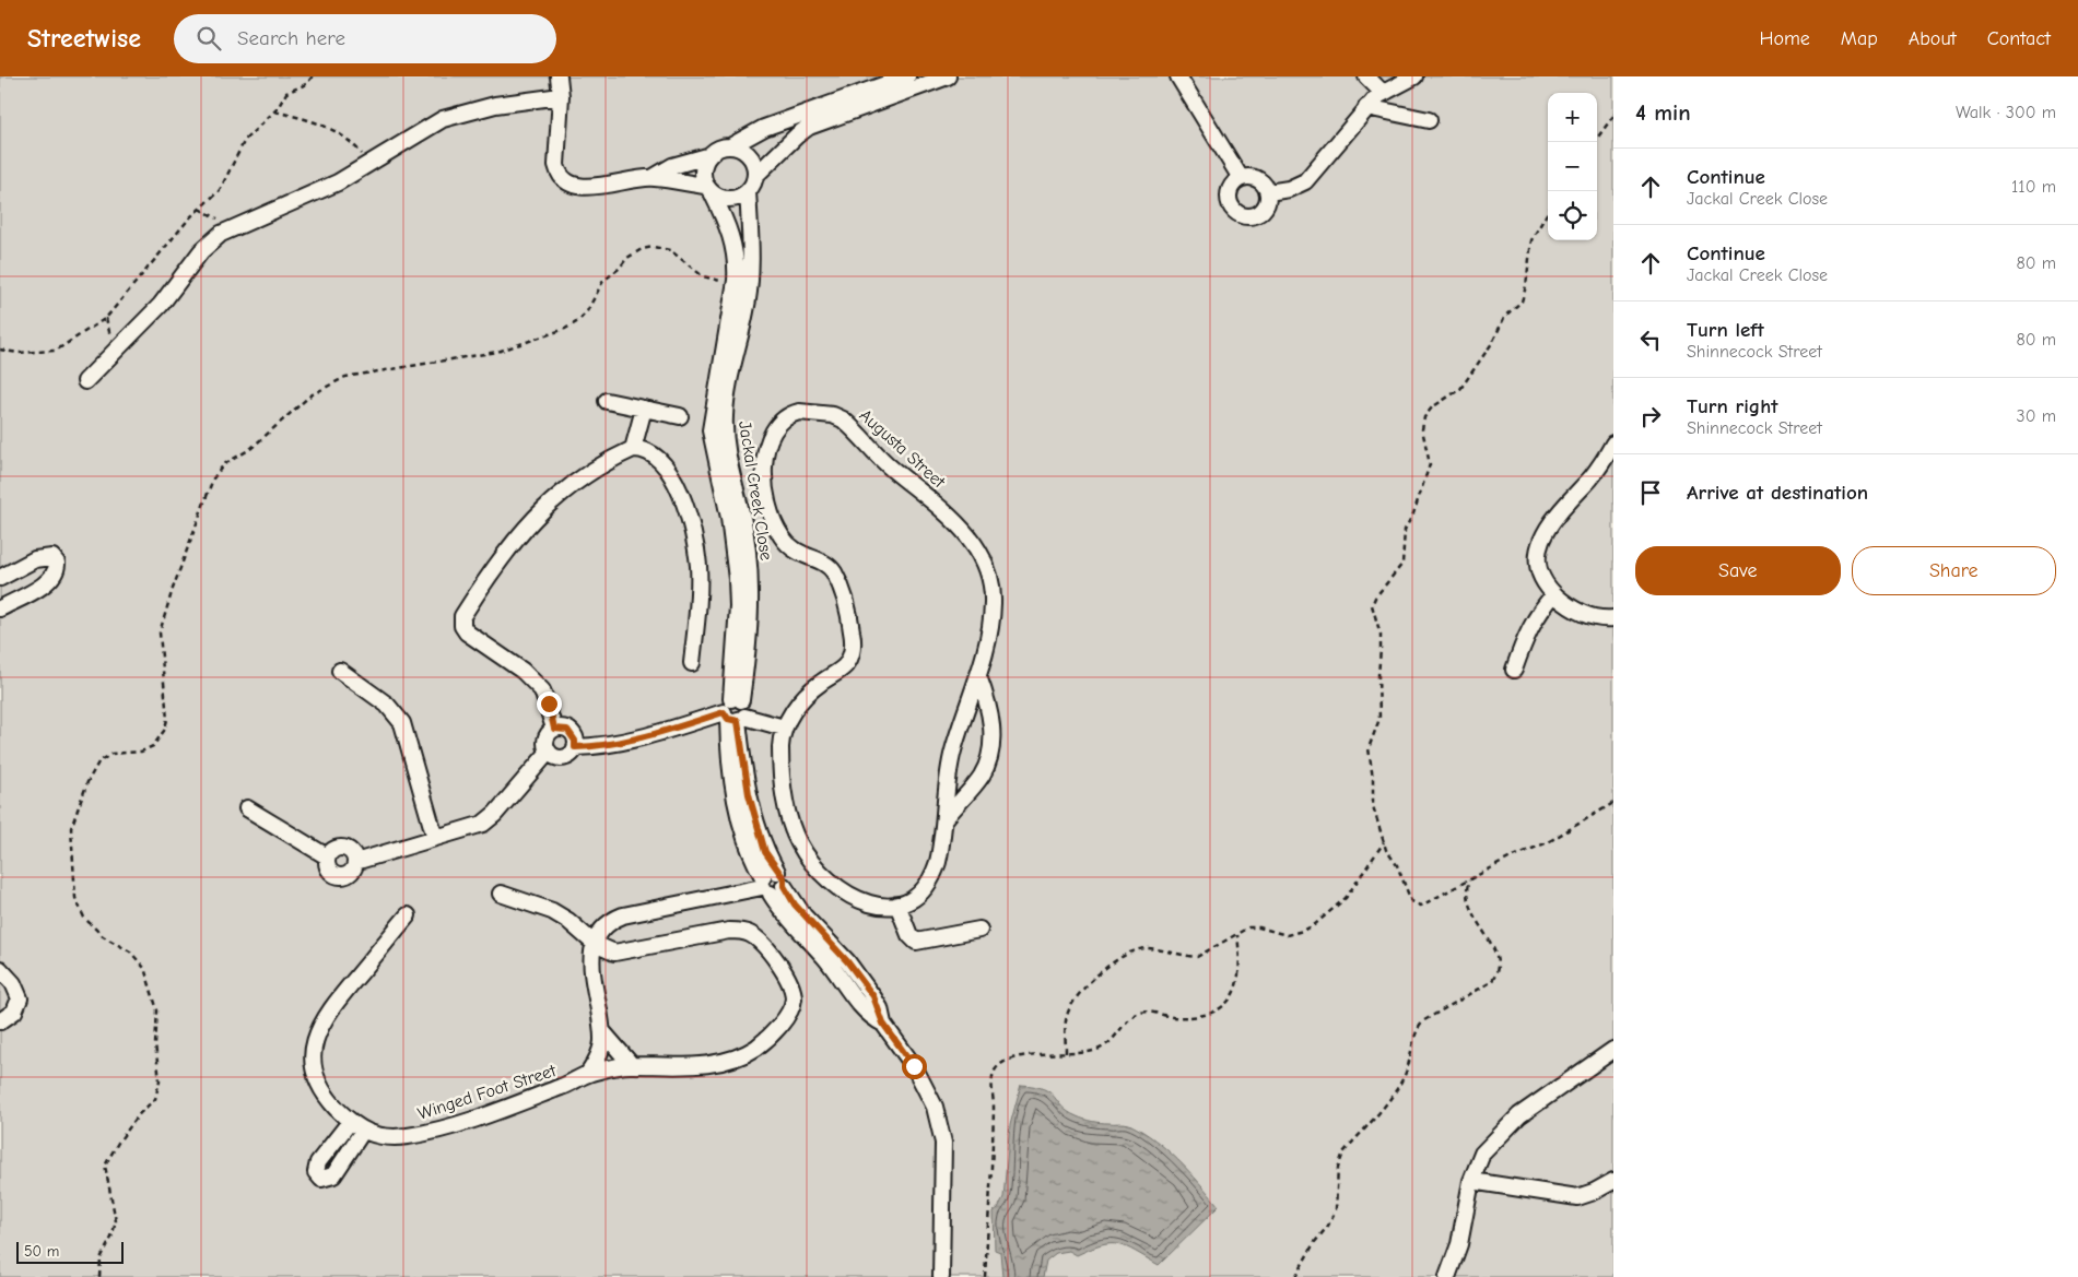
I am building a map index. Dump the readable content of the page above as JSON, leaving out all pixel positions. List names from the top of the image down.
{
  "streets": {
    "street": ["Augusta Street", "Jackal Creek Close", "Winged Foot Street"]
  },
  "scale_bar": "50 m",
  "page": {
    "header": "Streetwise",
    "search": "Search here",
    "nav": [
      "Home",
      "Map",
      "About",
      "Contact"
    ],
    "heading": ["4 min", "Walk · 300 m"],
    "map_buttons": ["+", "−"],
    "list": [
      ["Continue", "Jackal Creek Close", "110 m"],
      ["Continue", "Jackal Creek Close", "80 m"],
      ["Turn left", "Shinnecock Street", "80 m"],
      ["Turn right", "Shinnecock Street", "30 m"],
      "Arrive at destination"
    ],
    "buttons": ["Save", "Share"],
    "scale": "50 m"
  }
}
